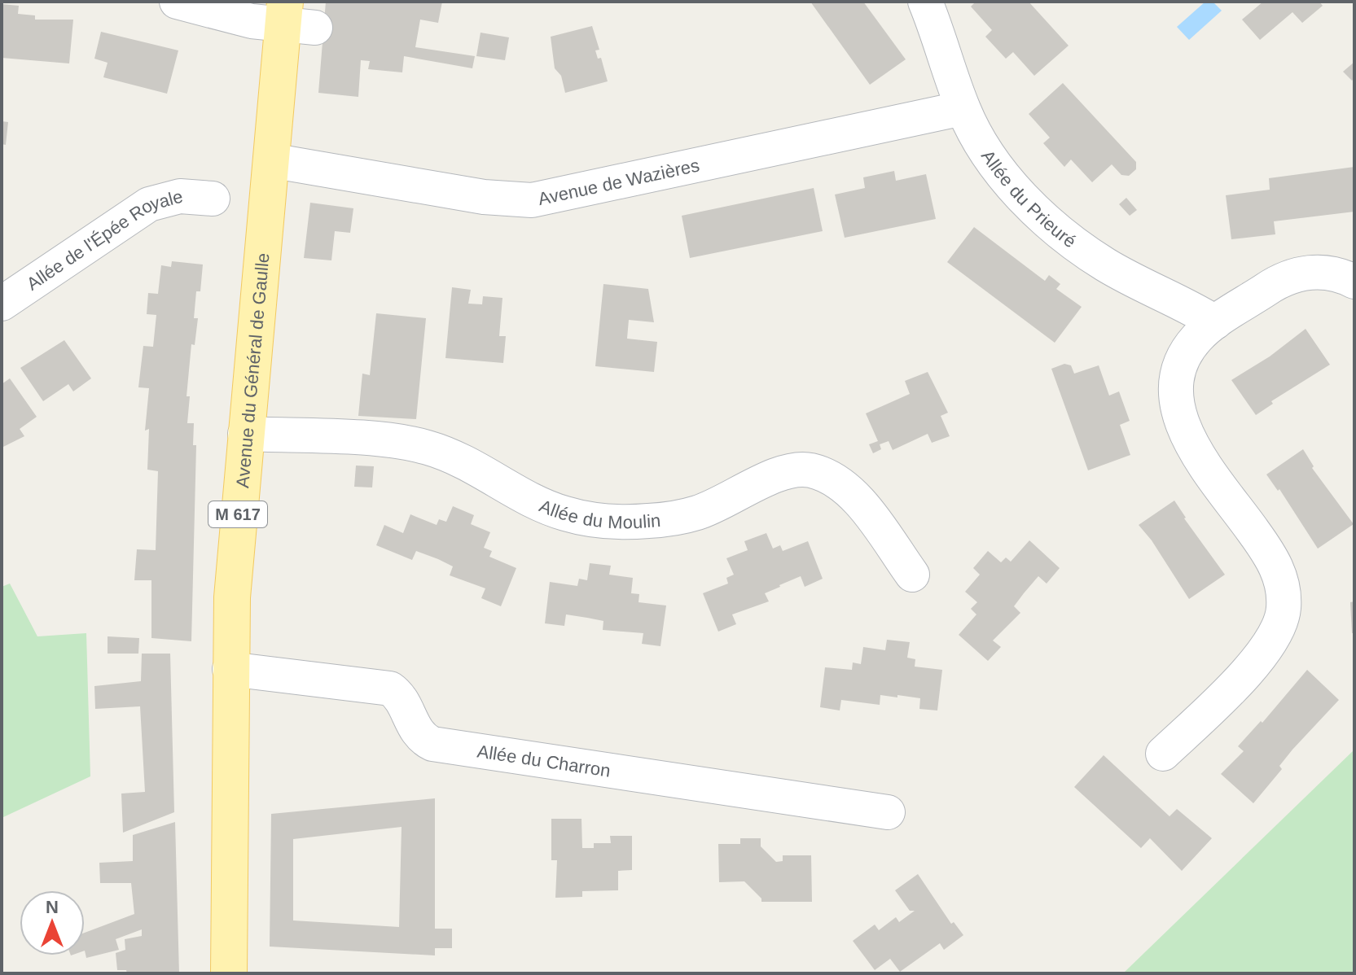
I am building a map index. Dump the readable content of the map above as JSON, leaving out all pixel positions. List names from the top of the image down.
{
  "streets": {
    "main road": ["Avenue du Général de Gaulle", "M 617"],
    "street": [
      "Avenue de Wazières",
      "Allée du Prieuré",
      "Allée de l'Épée Royale",
      "Allée du Moulin",
      "Allée du Charron"
    ]
  },
  "crossings": [
    ["Avenue de Wazières", "Allée du Prieuré"],
    ["Avenue de Wazières", "Avenue du Général de Gaulle"],
    ["Avenue du Général de Gaulle", "Allée du Moulin"],
    ["Avenue du Général de Gaulle", "Allée du Charron"]
  ],
  "north": "top"
}
